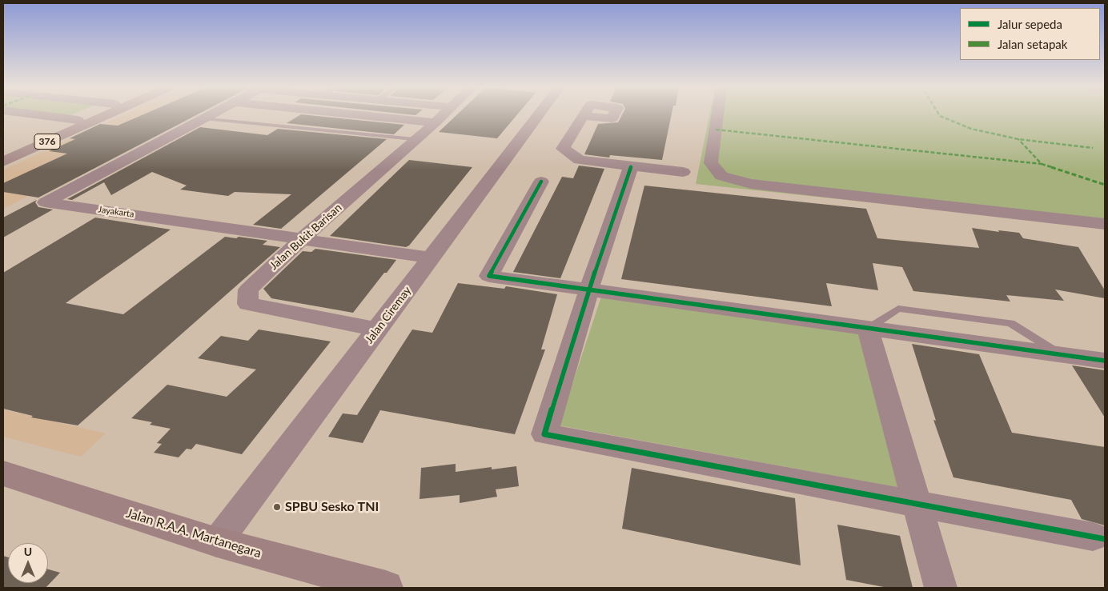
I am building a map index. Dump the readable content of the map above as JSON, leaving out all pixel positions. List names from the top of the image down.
{
  "streets": {
    "main road": ["376", "Jalan R.A.A. Martanegara"],
    "street": ["Jayakarta", "Jalan Bukit Barisan", "Jalan Ciremay"]
  },
  "crossings": [
    ["Jayakarta", "Jalan Bukit Barisan"],
    ["Jayakarta", "Jalan Ciremay"],
    ["Jalan Bukit Barisan", "Jalan Ciremay"],
    ["Jalan Ciremay", "Jalan R.A.A. Martanegara"]
  ],
  "places": ["SPBU Sesko TNI"],
  "legend": ["Jalur sepeda", "Jalan setapak"],
  "north": "top"
}
